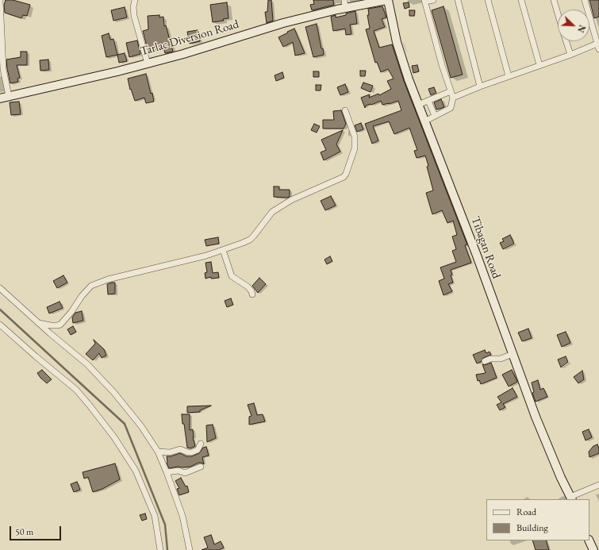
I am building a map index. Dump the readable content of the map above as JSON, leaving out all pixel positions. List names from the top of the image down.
{
  "streets": {
    "main road": ["Tarlac Diversion Road", "Tibagan Road"]
  },
  "crossings": [
    ["Tarlac Diversion Road", "Tibagan Road"]
  ],
  "legend": ["Road", "Building"],
  "scale_bar": "50 m",
  "north": "bottom right"
}
